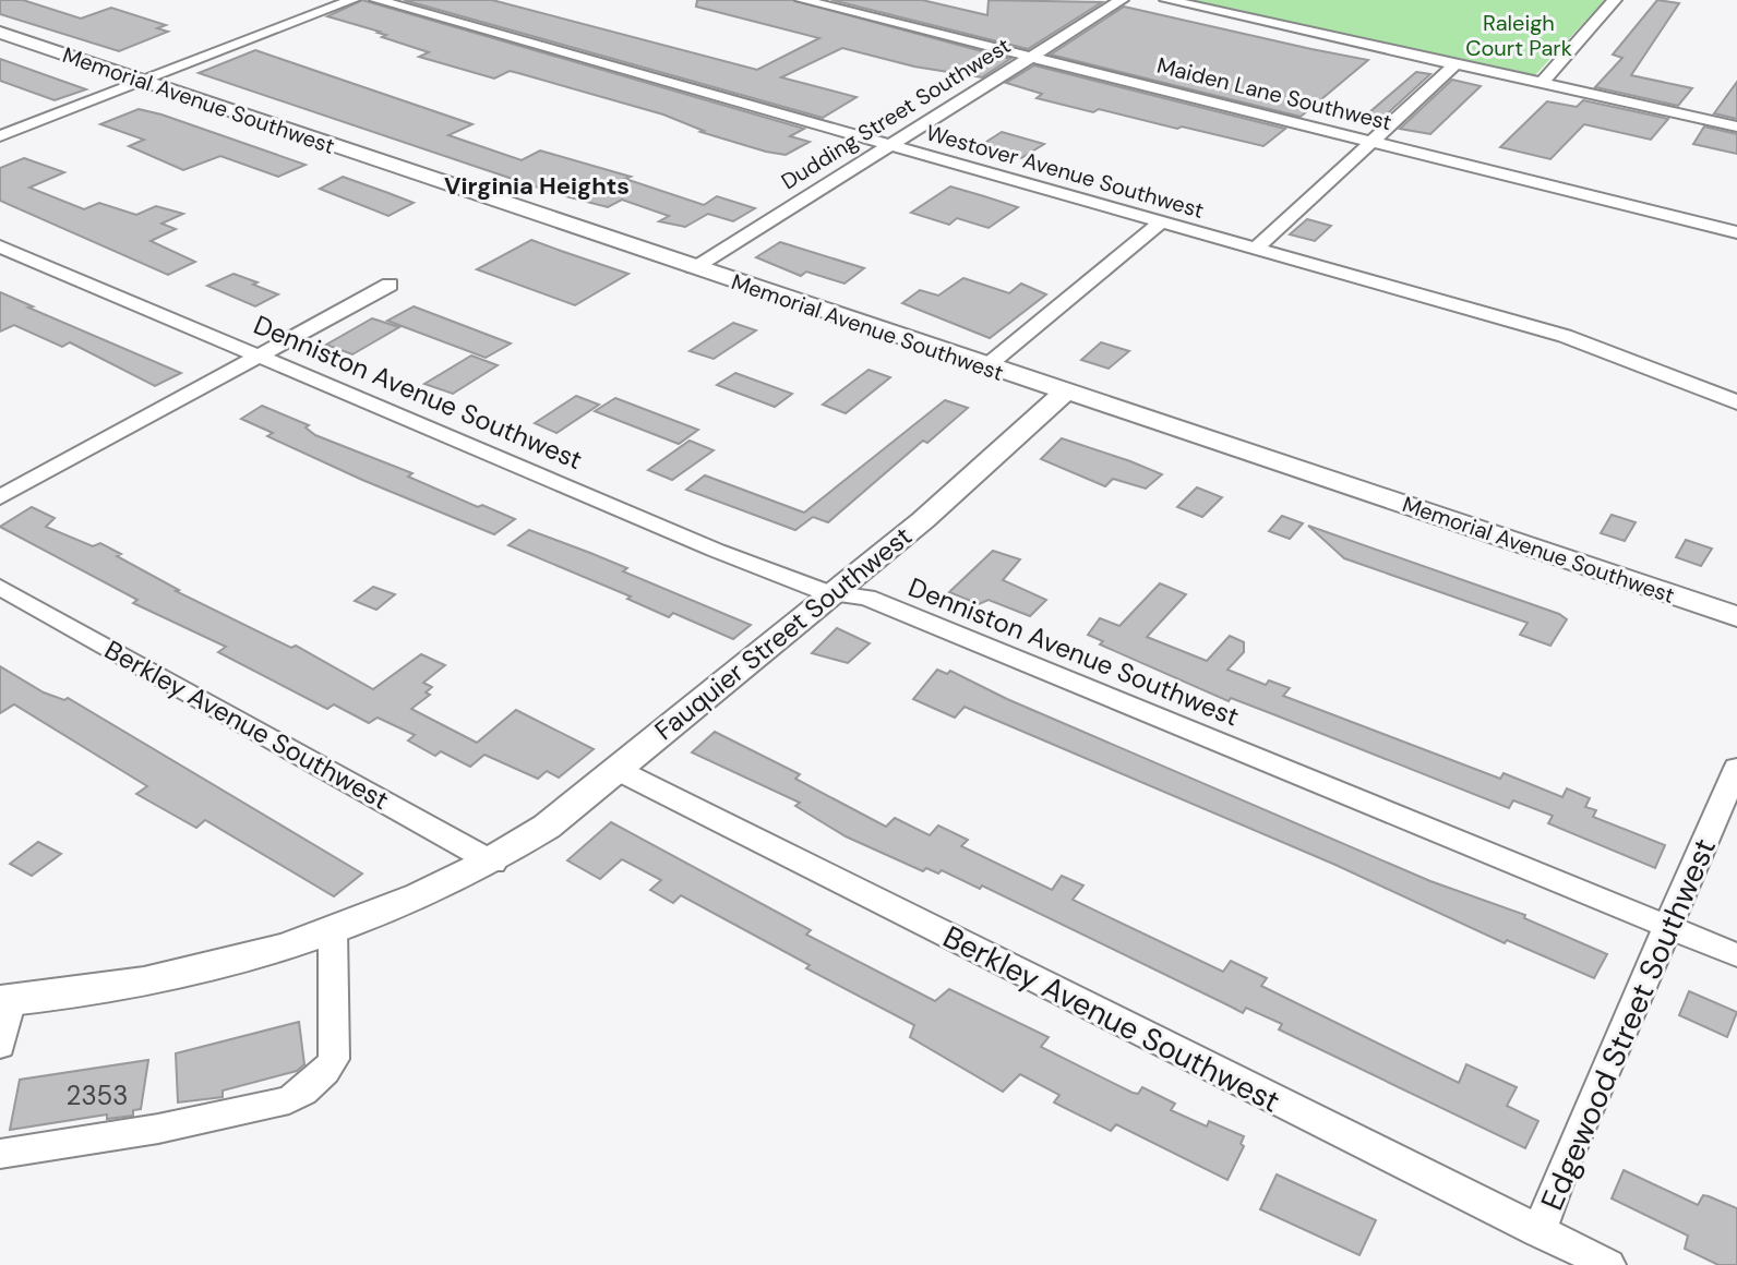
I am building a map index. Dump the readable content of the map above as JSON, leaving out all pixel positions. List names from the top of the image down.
{
  "streets": {
    "street": [
      "Maiden Lane Southwest",
      "Memorial Avenue Southwest",
      "Dudding Street Southwest",
      "Westover Avenue Southwest",
      "Denniston Avenue Southwest",
      "Fauquier Street Southwest",
      "Berkley Avenue Southwest",
      "Edgewood Street Southwest"
    ]
  },
  "crossings": [
    ["Maiden Lane Southwest", "Dudding Street Southwest"],
    ["Memorial Avenue Southwest", "Dudding Street Southwest"],
    ["Memorial Avenue Southwest", "Fauquier Street Southwest"],
    ["Dudding Street Southwest", "Westover Avenue Southwest"],
    ["Denniston Avenue Southwest", "Fauquier Street Southwest"],
    ["Denniston Avenue Southwest", "Edgewood Street Southwest"],
    ["Fauquier Street Southwest", "Berkley Avenue Southwest"],
    ["Berkley Avenue Southwest", "Edgewood Street Southwest"]
  ],
  "districts": ["Virginia Heights"],
  "parks": ["Raleigh Court Park"],
  "house_numbers": ["2353"]
}
